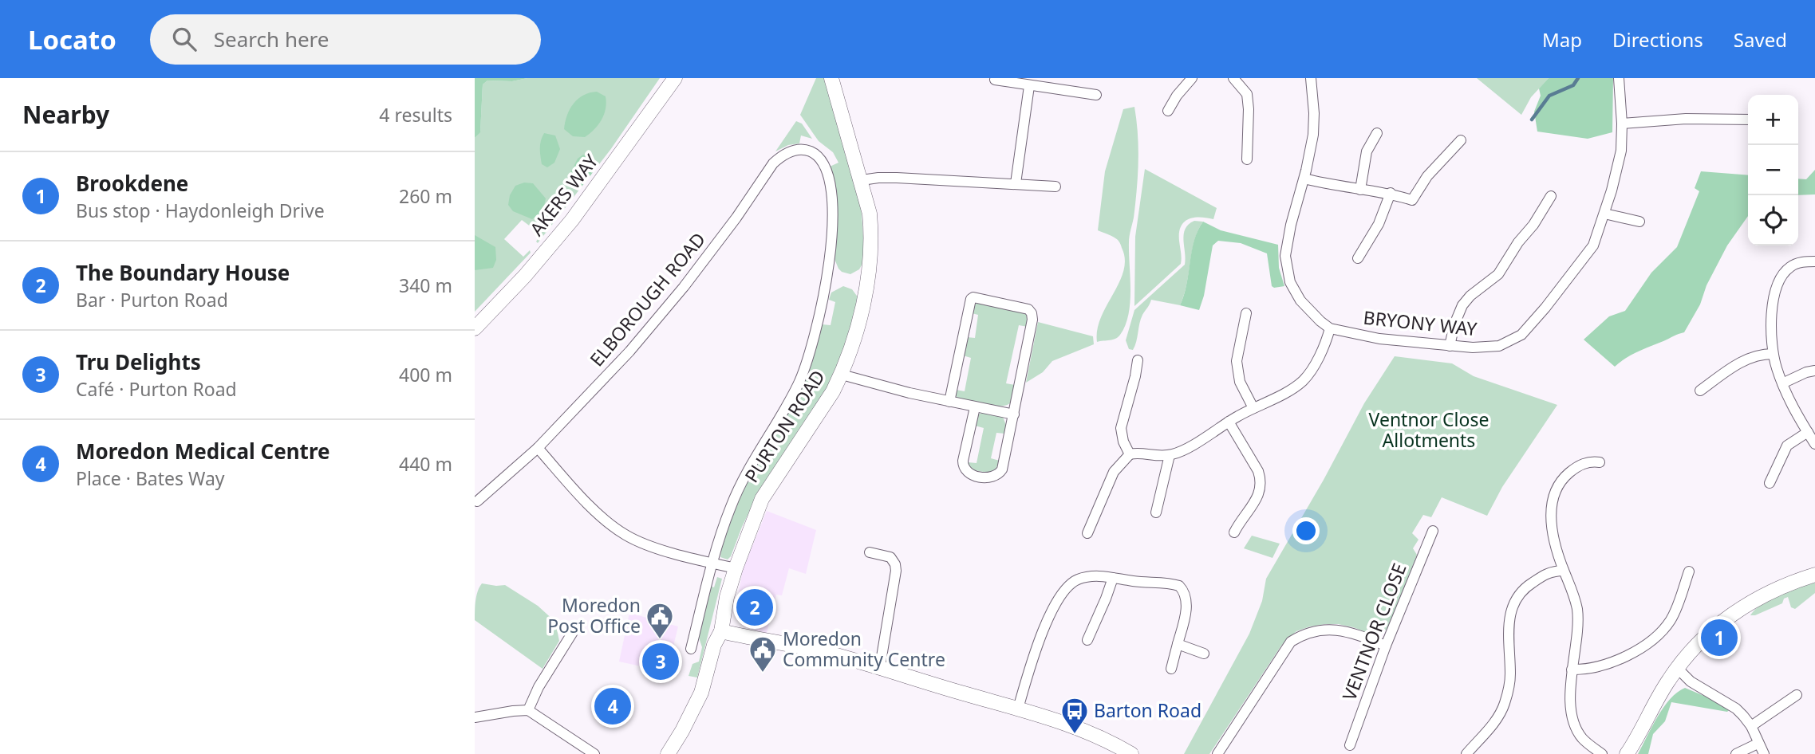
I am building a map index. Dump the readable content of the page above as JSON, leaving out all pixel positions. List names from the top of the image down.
{
  "streets": {
    "street": [
      "AKERS WAY",
      "ELBOROUGH ROAD",
      "BRYONY WAY",
      "PURTON ROAD",
      "VENTNOR CLOSE"
    ]
  },
  "crossings": [
    ["ELBOROUGH ROAD", "PURTON ROAD"]
  ],
  "parks": ["Ventnor Close Allotments"],
  "places": {
    "public building": ["Moredon Post Office", "Moredon Community Centre"],
    "bus stop": ["Barton Road"]
  },
  "page": {
    "header": "Locato",
    "search": "Search here",
    "nav": ["Map", "Directions", "Saved"],
    "heading": ["Nearby", "4 results"],
    "map_buttons": ["+", "−"],
    "list": [
      {
        "mark": "1",
        "name": "Brookdene",
        "note": "Bus stop · Haydonleigh Drive",
        "value": "260 m"
      },
      {
        "mark": "2",
        "name": "The Boundary House",
        "note": "Bar · Purton Road",
        "value": "340 m"
      },
      {
        "mark": "3",
        "name": "Tru Delights",
        "note": "Café · Purton Road",
        "value": "400 m"
      },
      {
        "mark": "4",
        "name": "Moredon Medical Centre",
        "note": "Place · Bates Way",
        "value": "440 m"
      }
    ],
    "pins": [
      "2",
      "1",
      "3",
      "4"
    ]
  }
}
